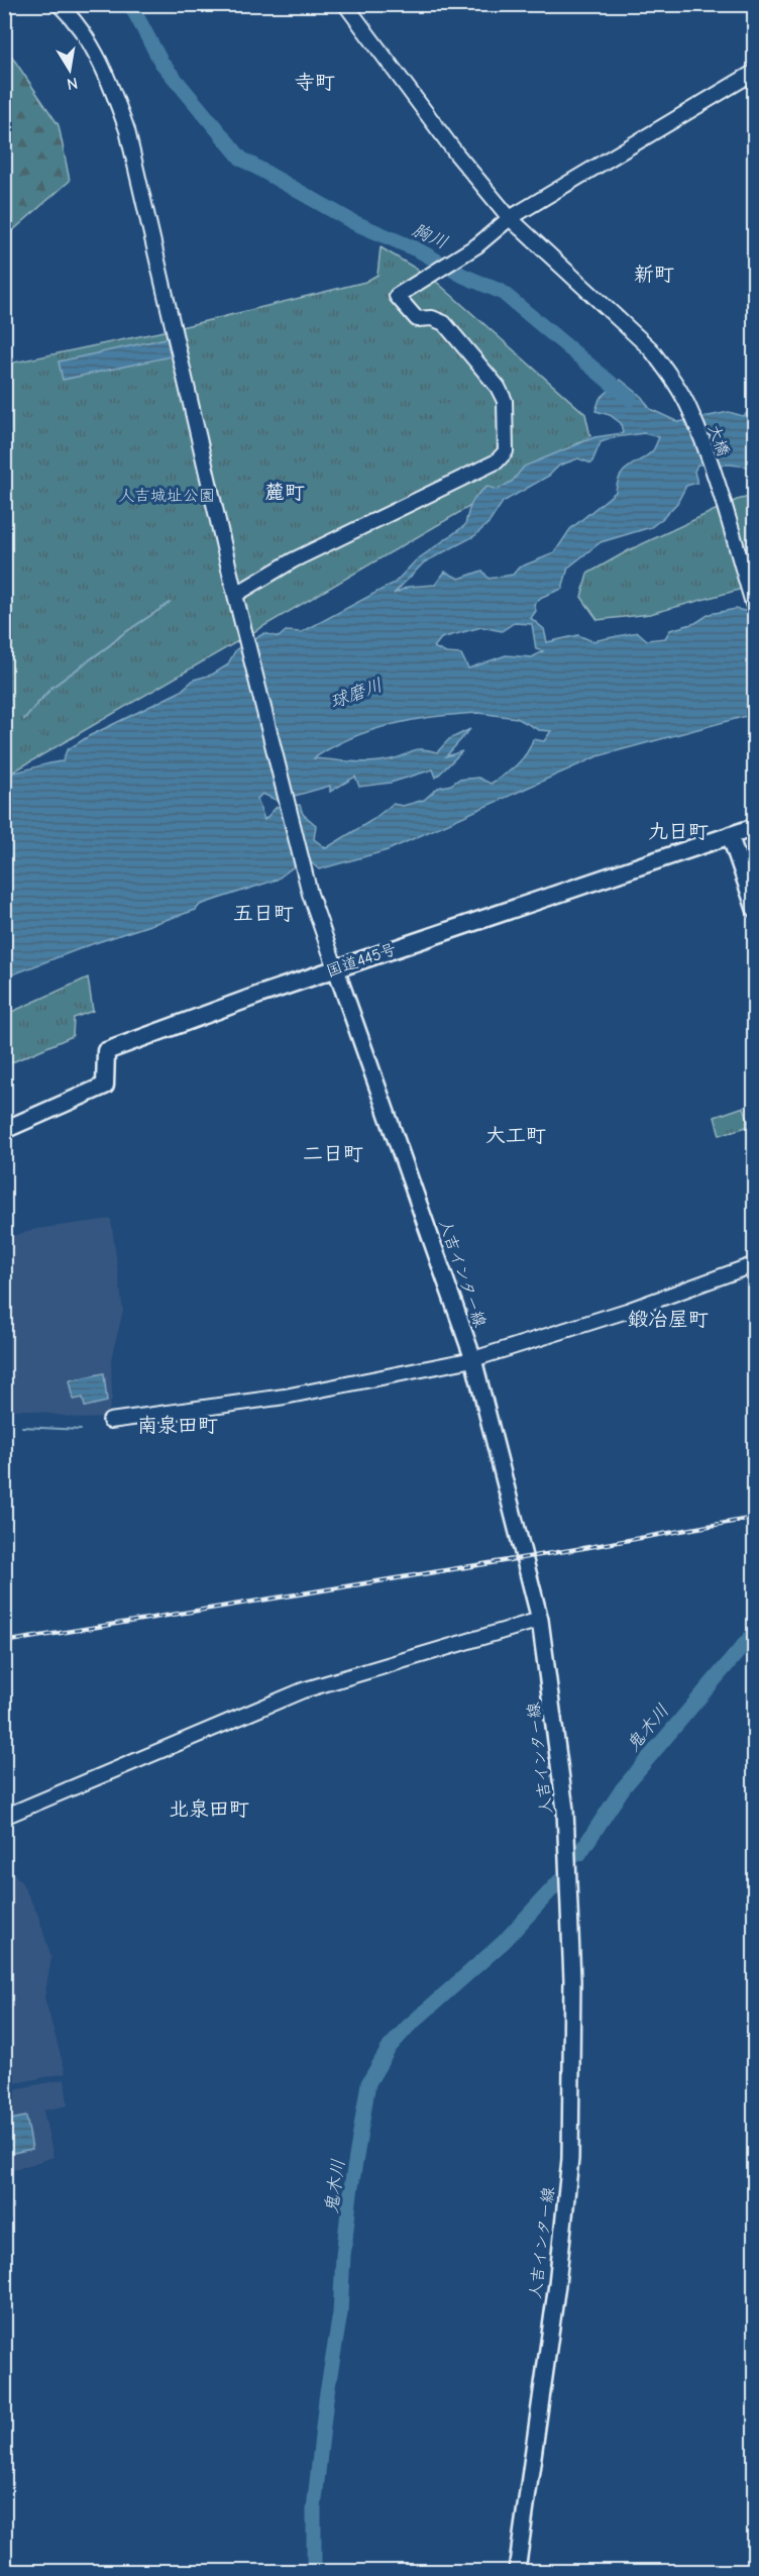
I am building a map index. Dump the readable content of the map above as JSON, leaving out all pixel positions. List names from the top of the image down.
{
  "streets": {
    "highway": ["国道445号"],
    "main road": ["人吉インター線"],
    "street": ["大橋"]
  },
  "crossings": [
    ["国道445号", "人吉インター線"]
  ],
  "districts": [
    "寺町",
    "新町",
    "麓町",
    "九日町",
    "五日町",
    "大工町",
    "二日町",
    "鍛冶屋町",
    "南泉田町",
    "北泉田町"
  ],
  "water": ["胸川", "球磨川", "鬼木川"],
  "parks": ["人吉城址公園"],
  "north": "bottom"
}
